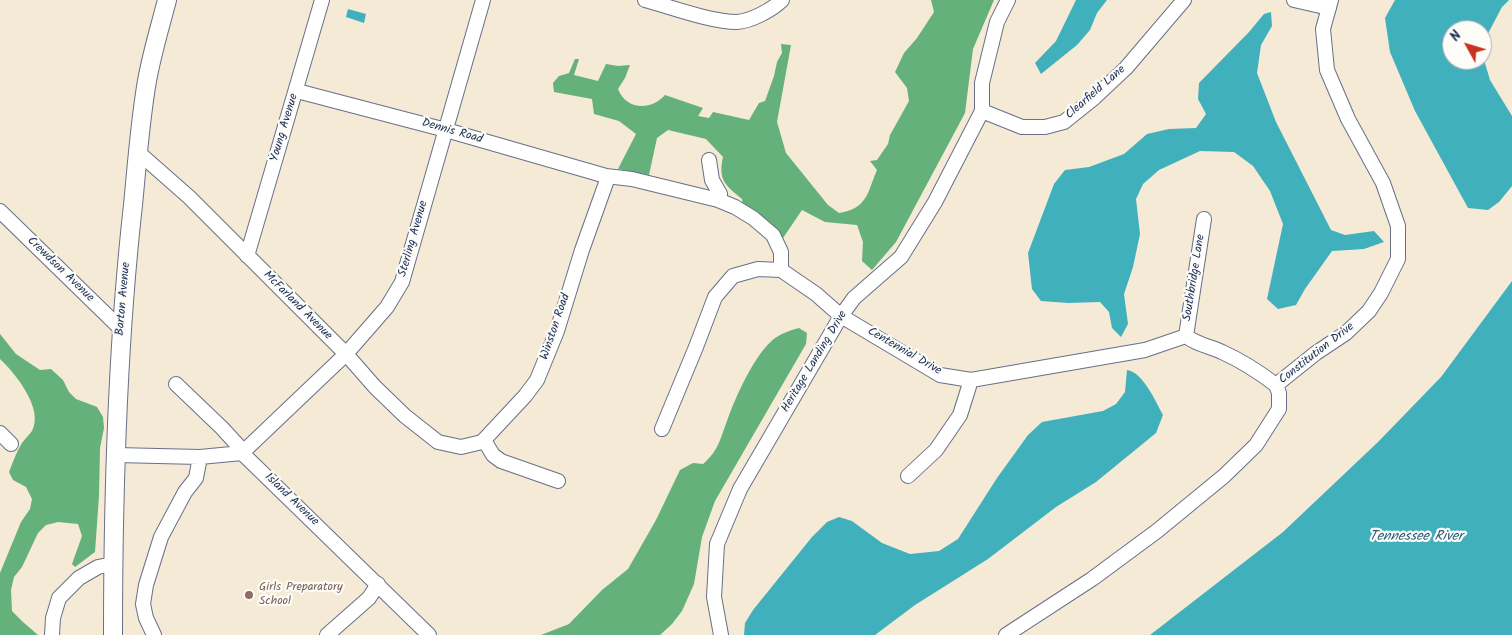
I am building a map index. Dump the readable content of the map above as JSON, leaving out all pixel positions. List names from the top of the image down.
{
  "streets": {
    "main road": ["Barton Avenue"],
    "street": [
      "Clearfield Lane",
      "Young Avenue",
      "Dennis Road",
      "Sterling Avenue",
      "Crewdson Avenue",
      "Southbridge Lane",
      "McFarland Avenue",
      "Winston Road",
      "Centennial Drive",
      "Constitution Drive",
      "Heritage Landing Drive",
      "Island Avenue"
    ]
  },
  "crossings": [
    ["Clearfield Lane", "Heritage Landing Drive"],
    ["Young Avenue", "Dennis Road"],
    ["Young Avenue", "McFarland Avenue"],
    ["Dennis Road", "Sterling Avenue"],
    ["Dennis Road", "Winston Road"],
    ["Dennis Road", "Centennial Drive"],
    ["Sterling Avenue", "McFarland Avenue"],
    ["Sterling Avenue", "Island Avenue"],
    ["Crewdson Avenue", "Barton Avenue"],
    ["Southbridge Lane", "Centennial Drive"],
    ["Barton Avenue", "McFarland Avenue"],
    ["McFarland Avenue", "Winston Road"],
    ["Centennial Drive", "Heritage Landing Drive"]
  ],
  "water": ["Tennessee River"],
  "places": ["Girls Preparatory School"],
  "north": "top left"
}
